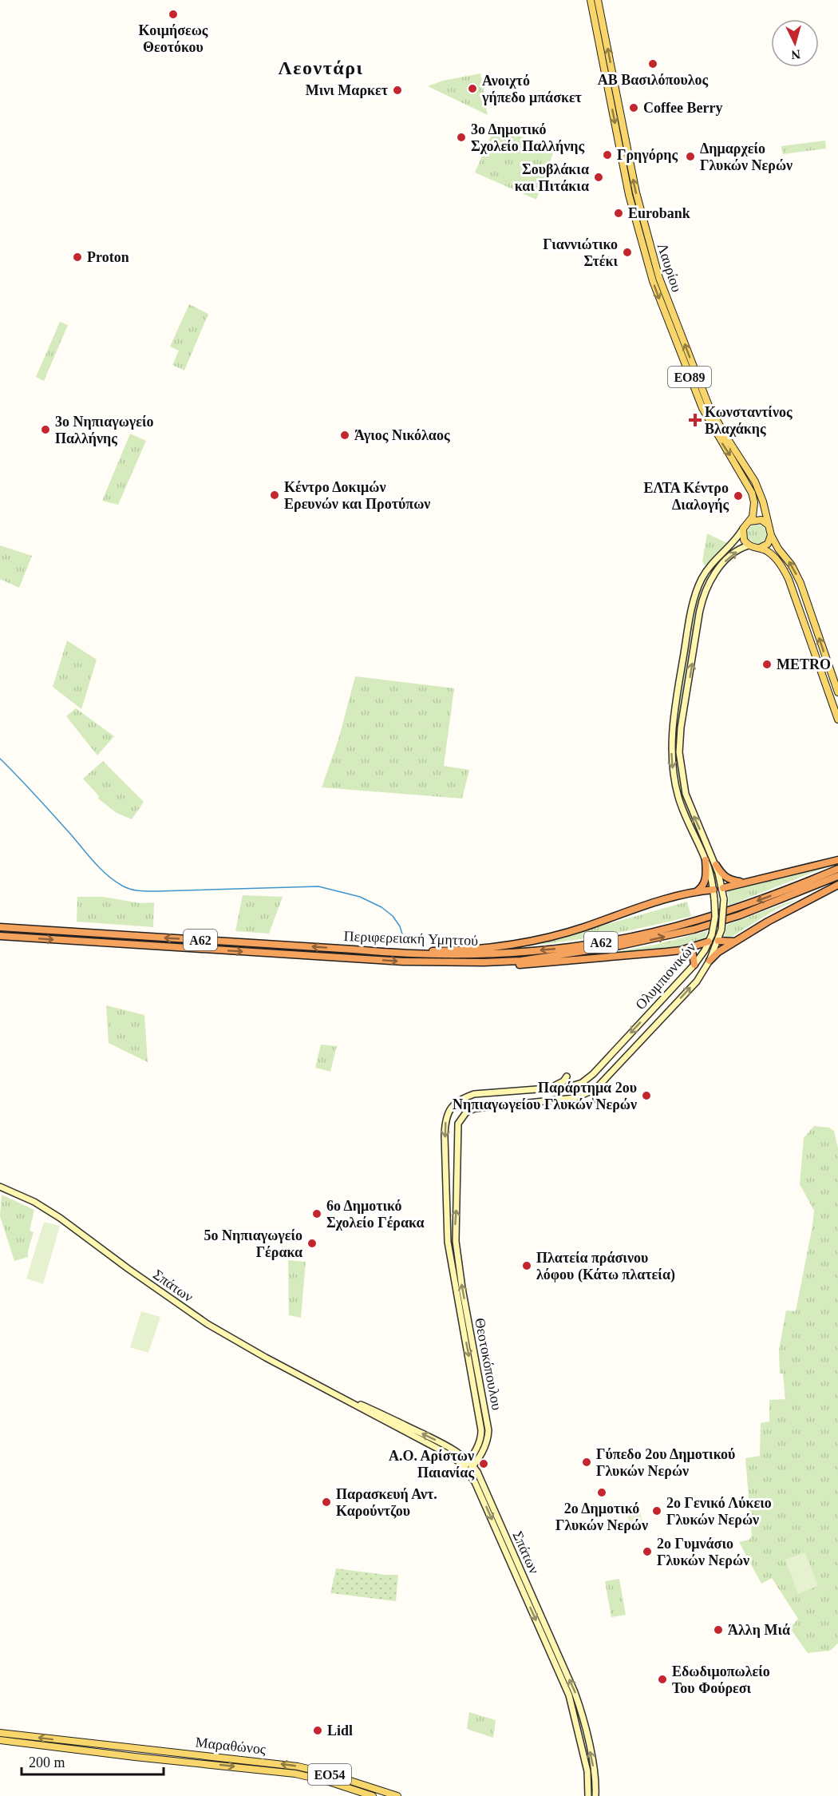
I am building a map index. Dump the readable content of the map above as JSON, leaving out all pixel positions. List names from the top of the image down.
{
  "streets": {
    "highway": ["Περιφερειακή Υμηττού", "Α62"],
    "main road": [
      "Λαυρίου",
      "ΕΟ89",
      "Ολυμπιονικών",
      "Σπάτων",
      "Θεοτοκόπουλου",
      "Μαραθώνος",
      "ΕΟ54"
    ]
  },
  "crossings": [
    ["Λαυρίου", "Ολυμπιονικών"],
    ["Ολυμπιονικών", "Θεοτοκόπουλου"],
    ["Σπάτων", "Θεοτοκόπουλου"]
  ],
  "districts": ["Λεοντάρι"],
  "places": {
    "other": [
      "Κοιμήσεως Θεοτόκου",
      "ΑΒ Βασιλόπουλος",
      "Ανοιχτό γήπεδο μπάσκετ",
      "Μινι Μαρκετ",
      "Coffee Berry",
      "3ο Δημοτικό Σχολείο Παλλήνης",
      "Γρηγόρης",
      "Δημαρχείο Γλυκών Νερών",
      "Σουβλάκια και Πιτάκια",
      "Eurobank",
      "Γιαννιώτικο Στέκι",
      "Proton",
      "3ο Νηπιαγωγείο Παλλήνης",
      "Άγιος Νικόλαος",
      "Κέντρο Δοκιμών Ερευνών και Προτύπων",
      "ΕΛΤΑ Κέντρο Διαλογής",
      "METRO",
      "Παράρτημα 2ου Νηπιαγωγείου Γλυκών Νερών",
      "6ο Δημοτικό Σχολείο Γέρακα",
      "5ο Νηπιαγωγείο Γέρακα",
      "Πλατεία πράσινου λόφου (Κάτω πλατεία)",
      "Γύπεδο 2ου Δημοτικού Γλυκών Νερών",
      "Α.Ο. Αρίστων Παιανίας",
      "2ο Δημοτικό Γλυκών Νερών",
      "Παρασκευή Αντ. Καρούντζου",
      "2ο Γενικό Λύκειο Γλυκών Νερών",
      "2ο Γυμνάσιο Γλυκών Νερών",
      "Άλλη Μιά",
      "Εδωδιμοπωλείο Του Φούρεσι",
      "Lidl"
    ],
    "health": ["Κωνσταντίνος Βλαχάκης"]
  },
  "scale_bar": "200 m",
  "north": "bottom"
}
